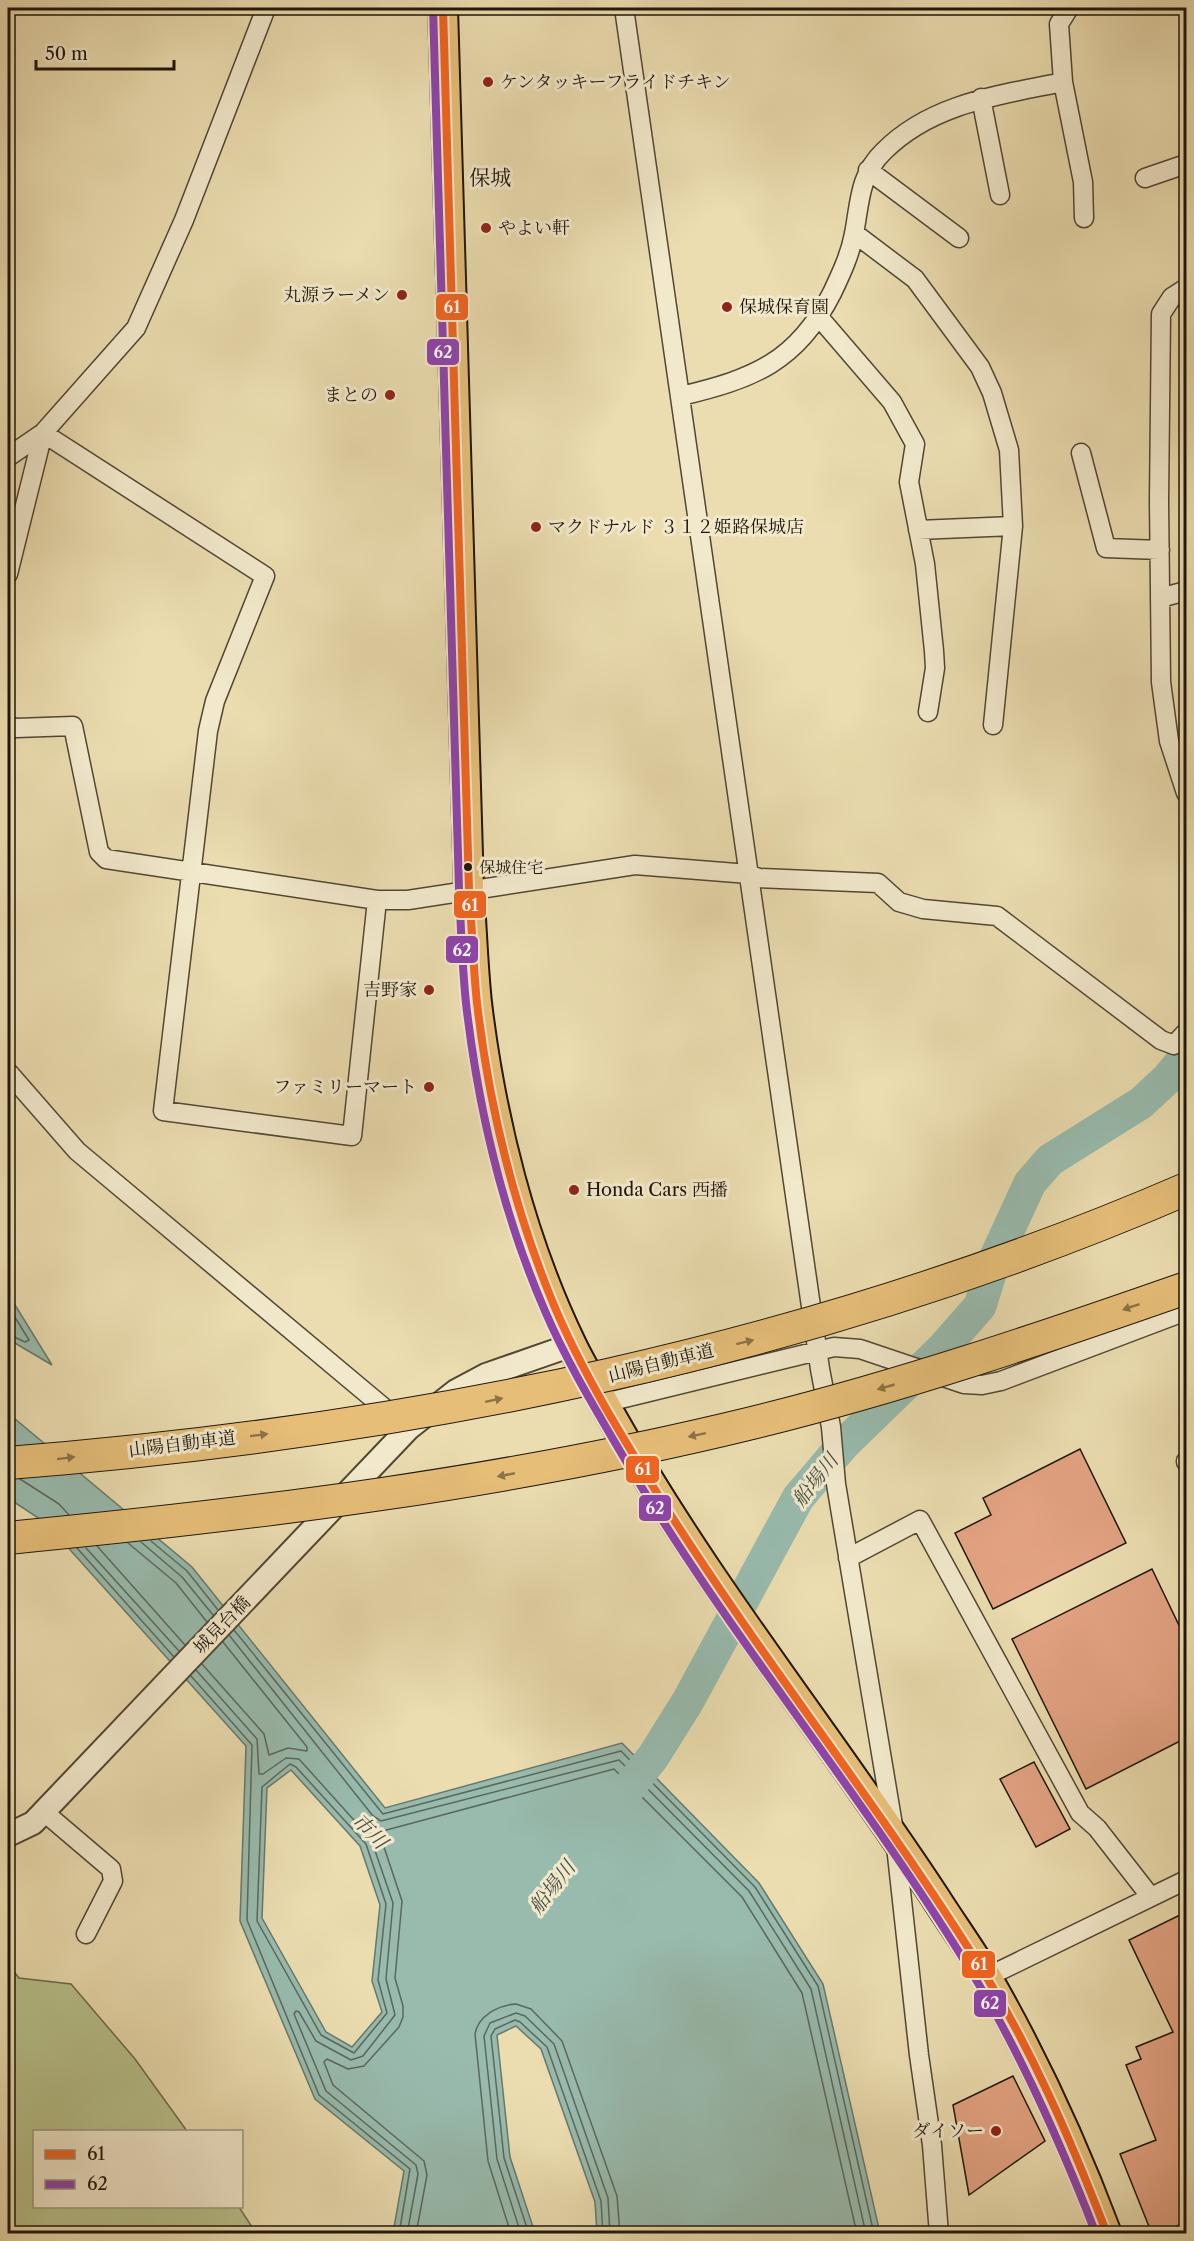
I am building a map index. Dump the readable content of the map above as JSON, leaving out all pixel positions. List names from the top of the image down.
{
  "streets": {
    "highway": ["山陽自動車道"],
    "street": ["城見台橋"]
  },
  "districts": ["保城"],
  "water": ["船場川", "市川"],
  "places": [
    "ケンタッキーフライドチキン",
    "やよい軒",
    "丸源ラーメン",
    "保城保育園",
    "まとの",
    "マクドナルド ３１２姫路保城店",
    "保城住宅",
    "吉野家",
    "ファミリーマート",
    "Honda Cars 西播",
    "ダイソー"
  ],
  "lines": ["transit line 61", "transit line 62"],
  "legend": ["61", "62"],
  "scale_bar": "50 m"
}
